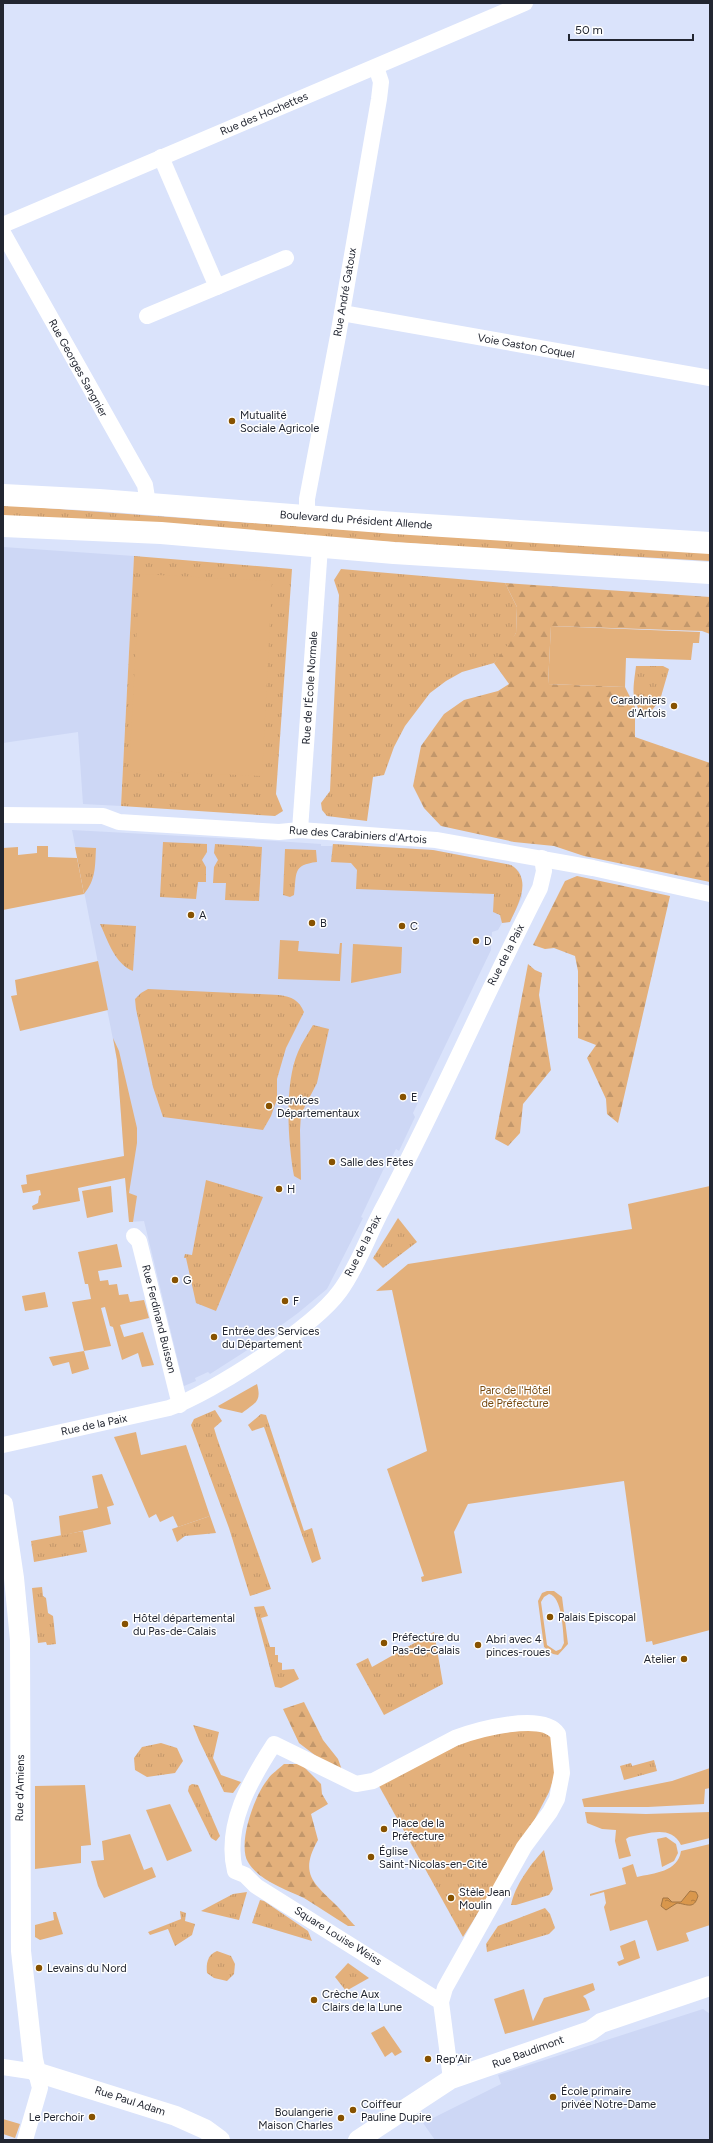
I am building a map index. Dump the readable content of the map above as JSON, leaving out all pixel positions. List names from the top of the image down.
{
  "streets": {
    "main road": ["Boulevard du Président Allende"],
    "street": [
      "Rue des Hochettes",
      "Rue André Gatoux",
      "Voie Gaston Coquel",
      "Rue Georges Sangnier",
      "Rue de l'École Normale",
      "Rue des Carabiniers d'Artois",
      "Rue de la Paix",
      "Rue Ferdinand Buisson",
      "Rue d'Amiens",
      "Square Louise Weiss",
      "Rue Baudimont",
      "Rue Paul Adam"
    ]
  },
  "crossings": [
    ["Rue des Hochettes", "Rue André Gatoux"],
    ["Rue André Gatoux", "Voie Gaston Coquel"],
    ["Rue André Gatoux", "Boulevard du Président Allende"],
    ["Rue Georges Sangnier", "Boulevard du Président Allende"],
    ["Rue de l'École Normale", "Rue des Carabiniers d'Artois"],
    ["Rue des Carabiniers d'Artois", "Rue de la Paix"],
    ["Rue de la Paix", "Rue Ferdinand Buisson"],
    ["Rue d'Amiens", "Rue Paul Adam"]
  ],
  "parks": ["Parc de l'Hôtel de Préfecture"],
  "places": [
    "Mutualité Sociale Agricole",
    "Carabiniers d'Artois",
    "A",
    "B",
    "C",
    "D",
    "E",
    "Services Départementaux",
    "Salle des Fêtes",
    "H",
    "G",
    "F",
    "Entrée des Services du Département",
    "Palais Episcopal",
    "Hôtel départemental du Pas-de-Calais",
    "Préfecture du Pas-de-Calais",
    "Abri avec 4 pinces-roues",
    "Atelier",
    "Place de la Préfecture",
    "Église Saint-Nicolas-en-Cité",
    "Stèle Jean Moulin",
    "Levains du Nord",
    "Crèche Aux Clairs de la Lune",
    "Rep’Air",
    "École primaire privée Notre-Dame",
    "Coiffeur Pauline Dupire",
    "Le Perchoir",
    "Boulangerie Maison Charles"
  ],
  "scale_bar": "50 m"
}
